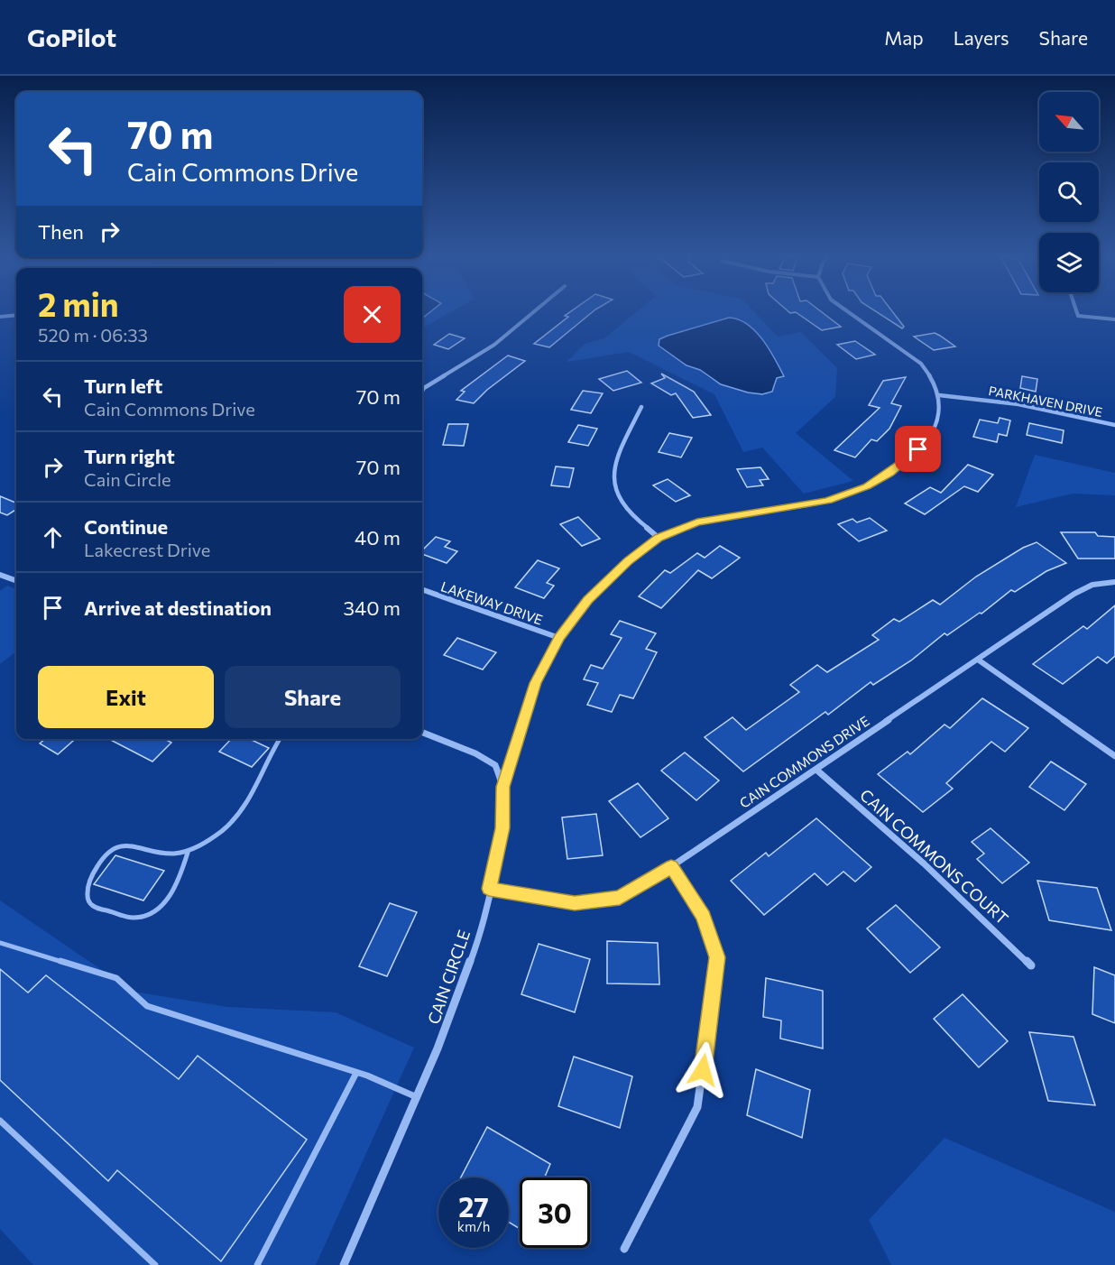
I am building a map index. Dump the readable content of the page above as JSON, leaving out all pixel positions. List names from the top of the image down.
{
  "streets": {
    "street": [
      "PARKHAVEN DRIVE",
      "LAKEWAY DRIVE",
      "CAIN COMMONS DRIVE",
      "CAIN COMMONS COURT",
      "CAIN CIRCLE"
    ]
  },
  "crossings": [
    ["CAIN COMMONS DRIVE", "CAIN COMMONS COURT"],
    ["CAIN COMMONS DRIVE", "CAIN CIRCLE"]
  ],
  "north": "top left",
  "page": {
    "header": "GoPilot",
    "nav": ["Map", "Layers", "Share"],
    "turn": ["70 m", "Cain Commons Drive"],
    "then": "Then",
    "heading": ["2 min", "520 m · 06:33"],
    "list": [
      {
        "name": "Turn left",
        "note": "Cain Commons Drive",
        "value": "70 m"
      },
      {
        "name": "Turn right",
        "note": "Cain Circle",
        "value": "70 m"
      },
      {
        "name": "Continue",
        "note": "Lakecrest Drive",
        "value": "40 m"
      },
      {
        "name": "Arrive at destination",
        "value": "340 m"
      }
    ],
    "buttons": ["Exit", "Share"],
    "speed": "27 km/h",
    "limit": "30"
  }
}
